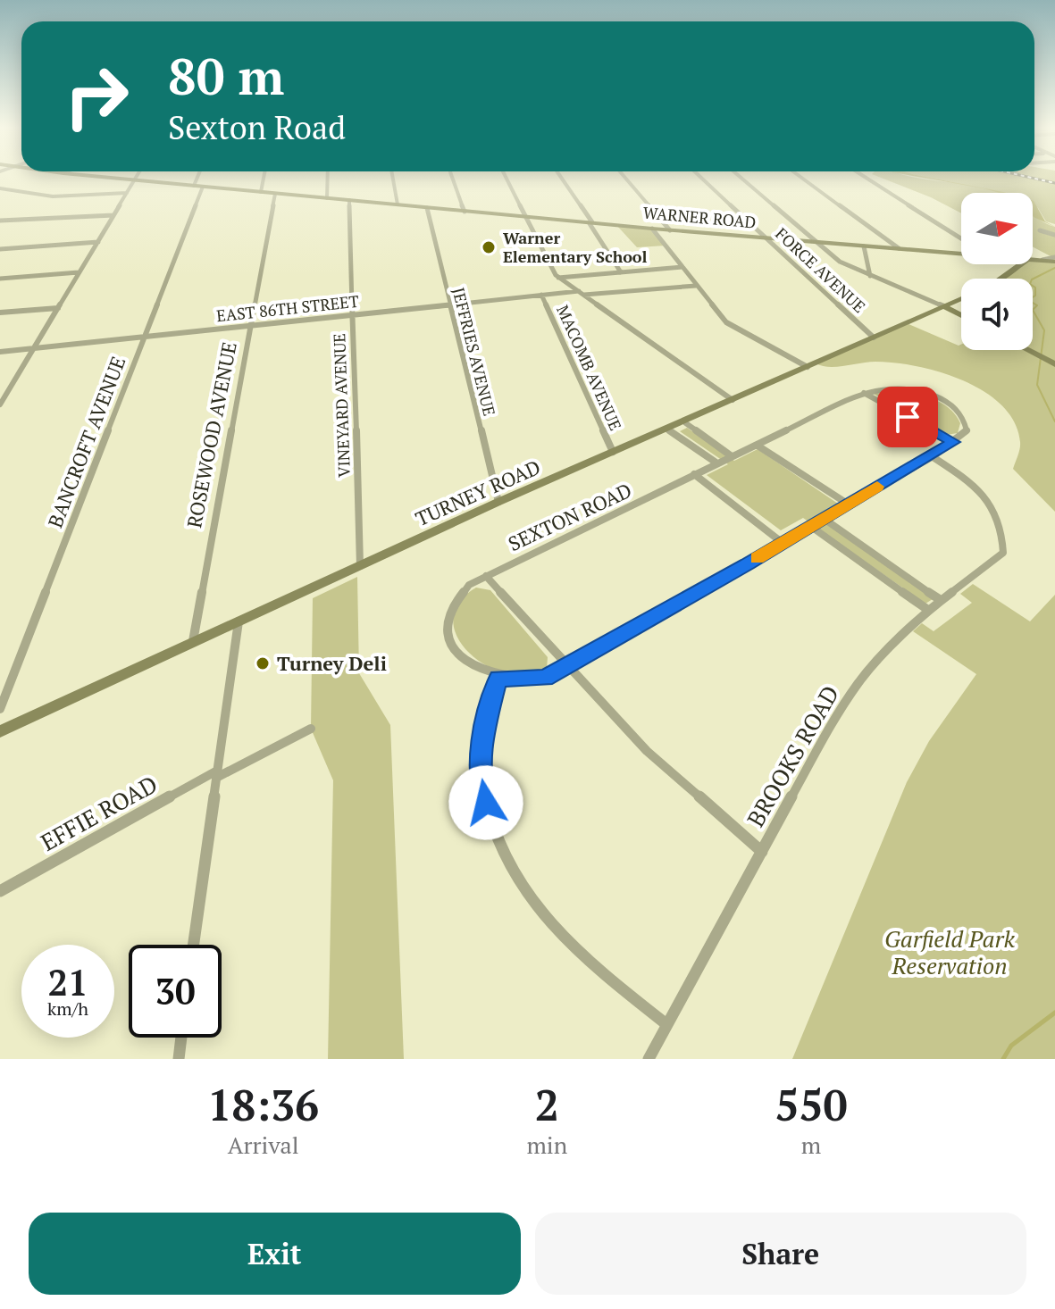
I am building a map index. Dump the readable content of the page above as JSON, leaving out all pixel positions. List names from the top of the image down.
{
  "streets": {
    "main road": ["WARNER ROAD", "TURNEY ROAD"],
    "street": [
      "FORCE AVENUE",
      "EAST 86TH STREET",
      "JEFFRIES AVENUE",
      "MACOMB AVENUE",
      "VINEYARD AVENUE",
      "ROSEWOOD AVENUE",
      "BANCROFT AVENUE",
      "SEXTON ROAD",
      "BROOKS ROAD",
      "EFFIE ROAD"
    ]
  },
  "crossings": [
    ["WARNER ROAD", "FORCE AVENUE"],
    ["WARNER ROAD", "JEFFRIES AVENUE"],
    ["WARNER ROAD", "VINEYARD AVENUE"],
    ["WARNER ROAD", "ROSEWOOD AVENUE"],
    ["WARNER ROAD", "BANCROFT AVENUE"],
    ["FORCE AVENUE", "TURNEY ROAD"],
    ["EAST 86TH STREET", "JEFFRIES AVENUE"],
    ["EAST 86TH STREET", "MACOMB AVENUE"],
    ["EAST 86TH STREET", "VINEYARD AVENUE"],
    ["EAST 86TH STREET", "ROSEWOOD AVENUE"],
    ["EAST 86TH STREET", "BANCROFT AVENUE"],
    ["JEFFRIES AVENUE", "TURNEY ROAD"],
    ["MACOMB AVENUE", "TURNEY ROAD"],
    ["VINEYARD AVENUE", "TURNEY ROAD"],
    ["ROSEWOOD AVENUE", "TURNEY ROAD"],
    ["SEXTON ROAD", "BROOKS ROAD"]
  ],
  "parks": ["Garfield Park Reservation"],
  "places": ["Warner Elementary School", "Turney Deli"],
  "north": "right",
  "page": {
    "turn": ["80 m", "Sexton Road"],
    "speed": "21 km/h",
    "limit": "30",
    "eta": [
      "18:36",
      "Arrival",
      "2",
      "min",
      "550",
      "m"
    ],
    "buttons": ["Exit", "Share"]
  }
}
